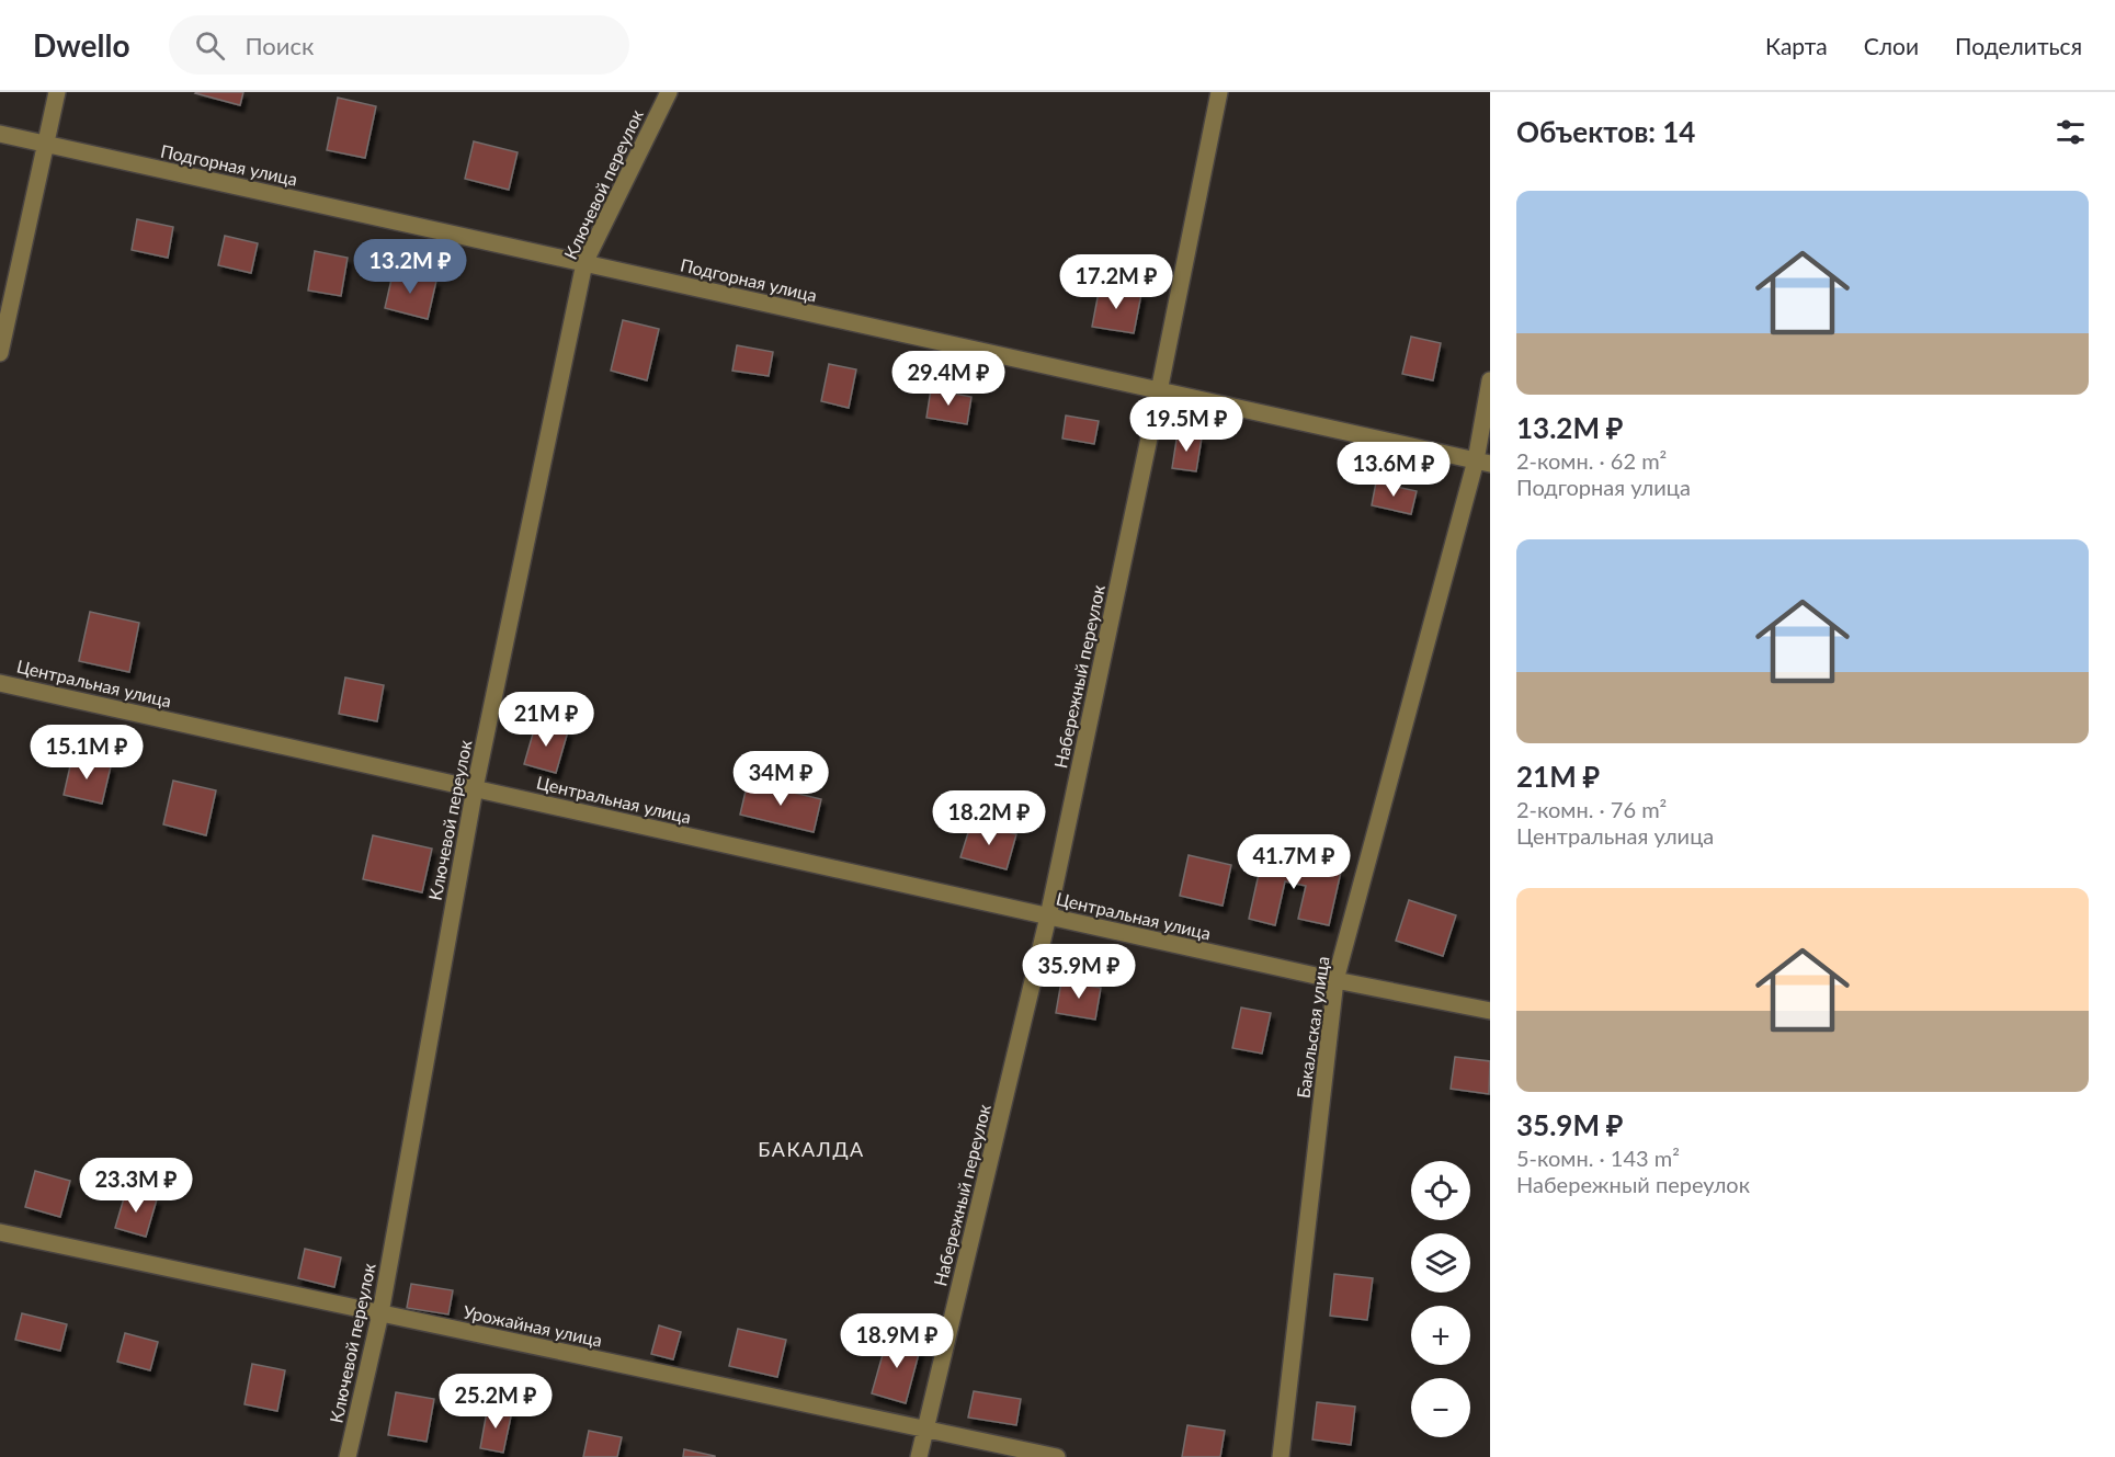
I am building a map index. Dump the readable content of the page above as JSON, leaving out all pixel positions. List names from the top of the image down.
{
  "streets": {
    "street": [
      "Подгорная улица",
      "Ключевой переулок",
      "Набережный переулок",
      "Центральная улица",
      "Бакальская улица",
      "Урожайная улица"
    ]
  },
  "crossings": [
    ["Подгорная улица", "Ключевой переулок"],
    ["Подгорная улица", "Набережный переулок"],
    ["Подгорная улица", "Бакальская улица"],
    ["Ключевой переулок", "Центральная улица"],
    ["Ключевой переулок", "Урожайная улица"],
    ["Набережный переулок", "Центральная улица"],
    ["Набережный переулок", "Урожайная улица"],
    ["Центральная улица", "Бакальская улица"]
  ],
  "districts": ["БАКАЛДА"],
  "page": {
    "header": "Dwello",
    "search": "Поиск",
    "nav": ["Карта", "Слои", "Поделиться"],
    "heading": "Объектов: 14",
    "list": [
      {
        "name": "13.2M ₽",
        "note": "2-комн. · 62 m² · Подгорная улица"
      },
      {
        "name": "21M ₽",
        "note": "2-комн. · 76 m² · Центральная улица"
      },
      {
        "name": "35.9M ₽",
        "note": "5-комн. · 143 m² · Набережный переулок"
      }
    ],
    "price": [
      "13.2M ₽",
      "17.2M ₽",
      "29.4M ₽",
      "19.5M ₽",
      "13.6M ₽",
      "21M ₽",
      "15.1M ₽",
      "34M ₽",
      "18.2M ₽",
      "41.7M ₽",
      "35.9M ₽",
      "23.3M ₽",
      "18.9M ₽",
      "25.2M ₽"
    ],
    "map_buttons": ["+", "−"]
  }
}
